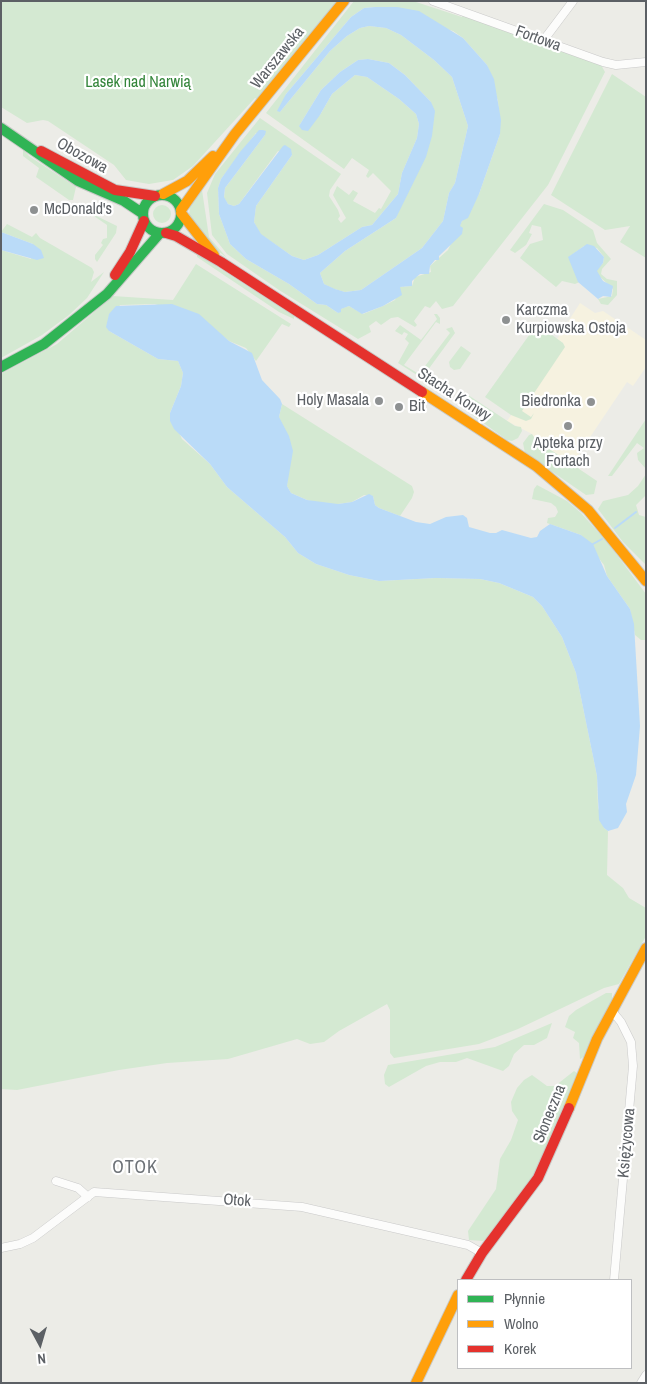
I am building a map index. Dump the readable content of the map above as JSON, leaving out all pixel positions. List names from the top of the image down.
{
  "streets": {
    "main road": [
      "Warszawska",
      "Obozowa",
      "Stacha Konwy",
      "Słoneczna"
    ],
    "street": ["Fortowa", "Księżycowa", "Otok"]
  },
  "crossings": [
    ["Warszawska", "Obozowa"],
    ["Warszawska", "Stacha Konwy"],
    ["Obozowa", "Stacha Konwy"],
    ["Słoneczna", "Księżycowa"],
    ["Słoneczna", "Otok"]
  ],
  "districts": ["OTOK"],
  "parks": ["Lasek nad Narwią"],
  "places": [
    "McDonald's",
    "Karczma Kurpiowska Ostoja",
    "Holy Masala",
    "Biedronka",
    "Bit",
    "Apteka przy Fortach"
  ],
  "legend": ["Płynnie", "Wolno", "Korek"],
  "north": "bottom"
}
